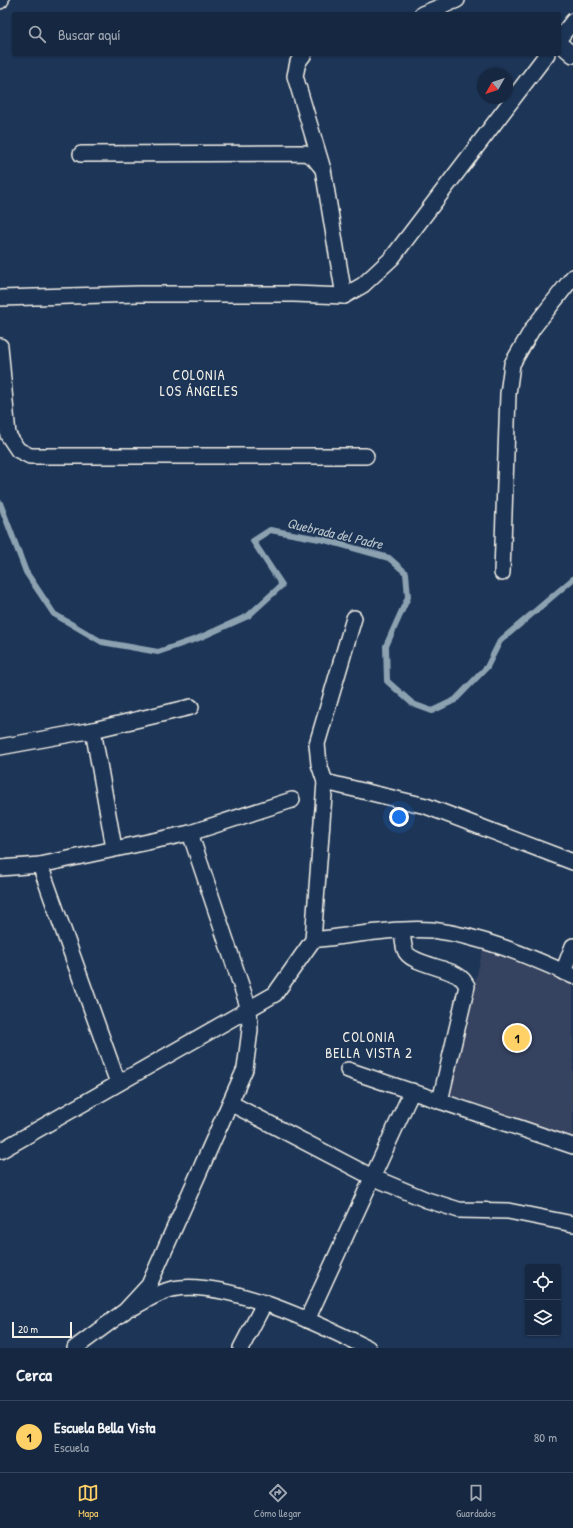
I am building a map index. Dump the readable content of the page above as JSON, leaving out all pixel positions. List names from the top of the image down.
{
  "districts": ["COLONIA LOS ÁNGELES", "COLONIA BELLA VISTA 2"],
  "water": ["Quebrada del Padre"],
  "scale_bar": "20 m",
  "north": "bottom left",
  "page": {
    "search": "Buscar aquí",
    "pins": "1",
    "scale": "20 m",
    "heading": "Cerca",
    "list": [
      {
        "mark": "1",
        "name": "Escuela Bella Vista",
        "note": "Escuela",
        "value": "80 m"
      }
    ],
    "nav": ["Mapa", "Cómo llegar", "Guardados"]
  }
}
